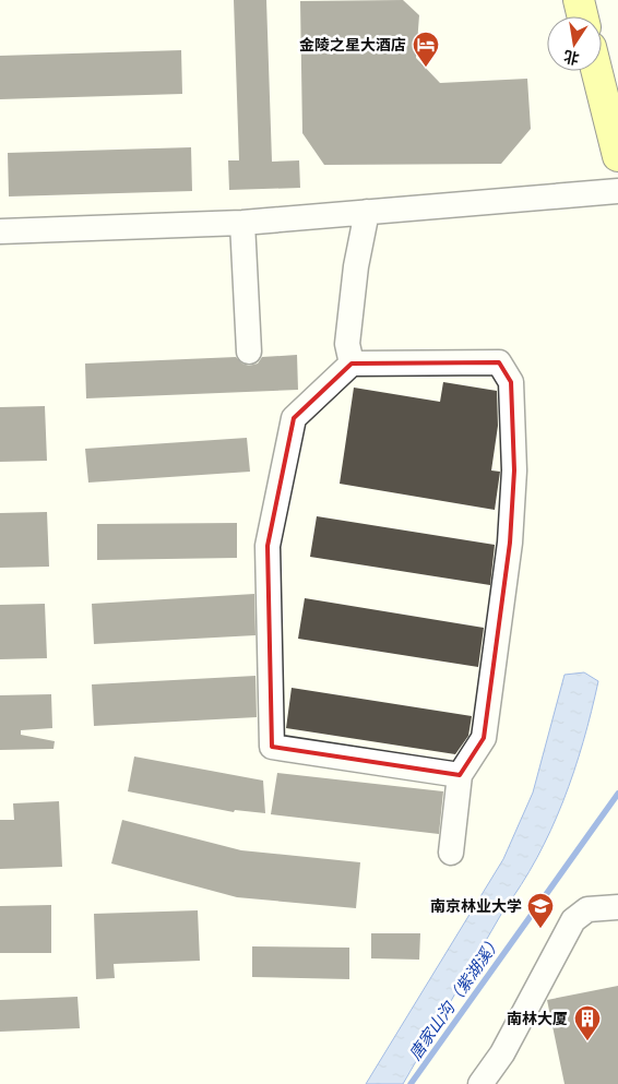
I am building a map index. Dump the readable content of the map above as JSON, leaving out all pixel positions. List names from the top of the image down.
{
  "water": ["唐家山沟（紫湖溪）"],
  "places": {
    "hotel": ["金陵之星大酒店"],
    "school or university": ["南京林业大学"],
    "building": ["南林大厦"]
  },
  "north": "bottom"
}
